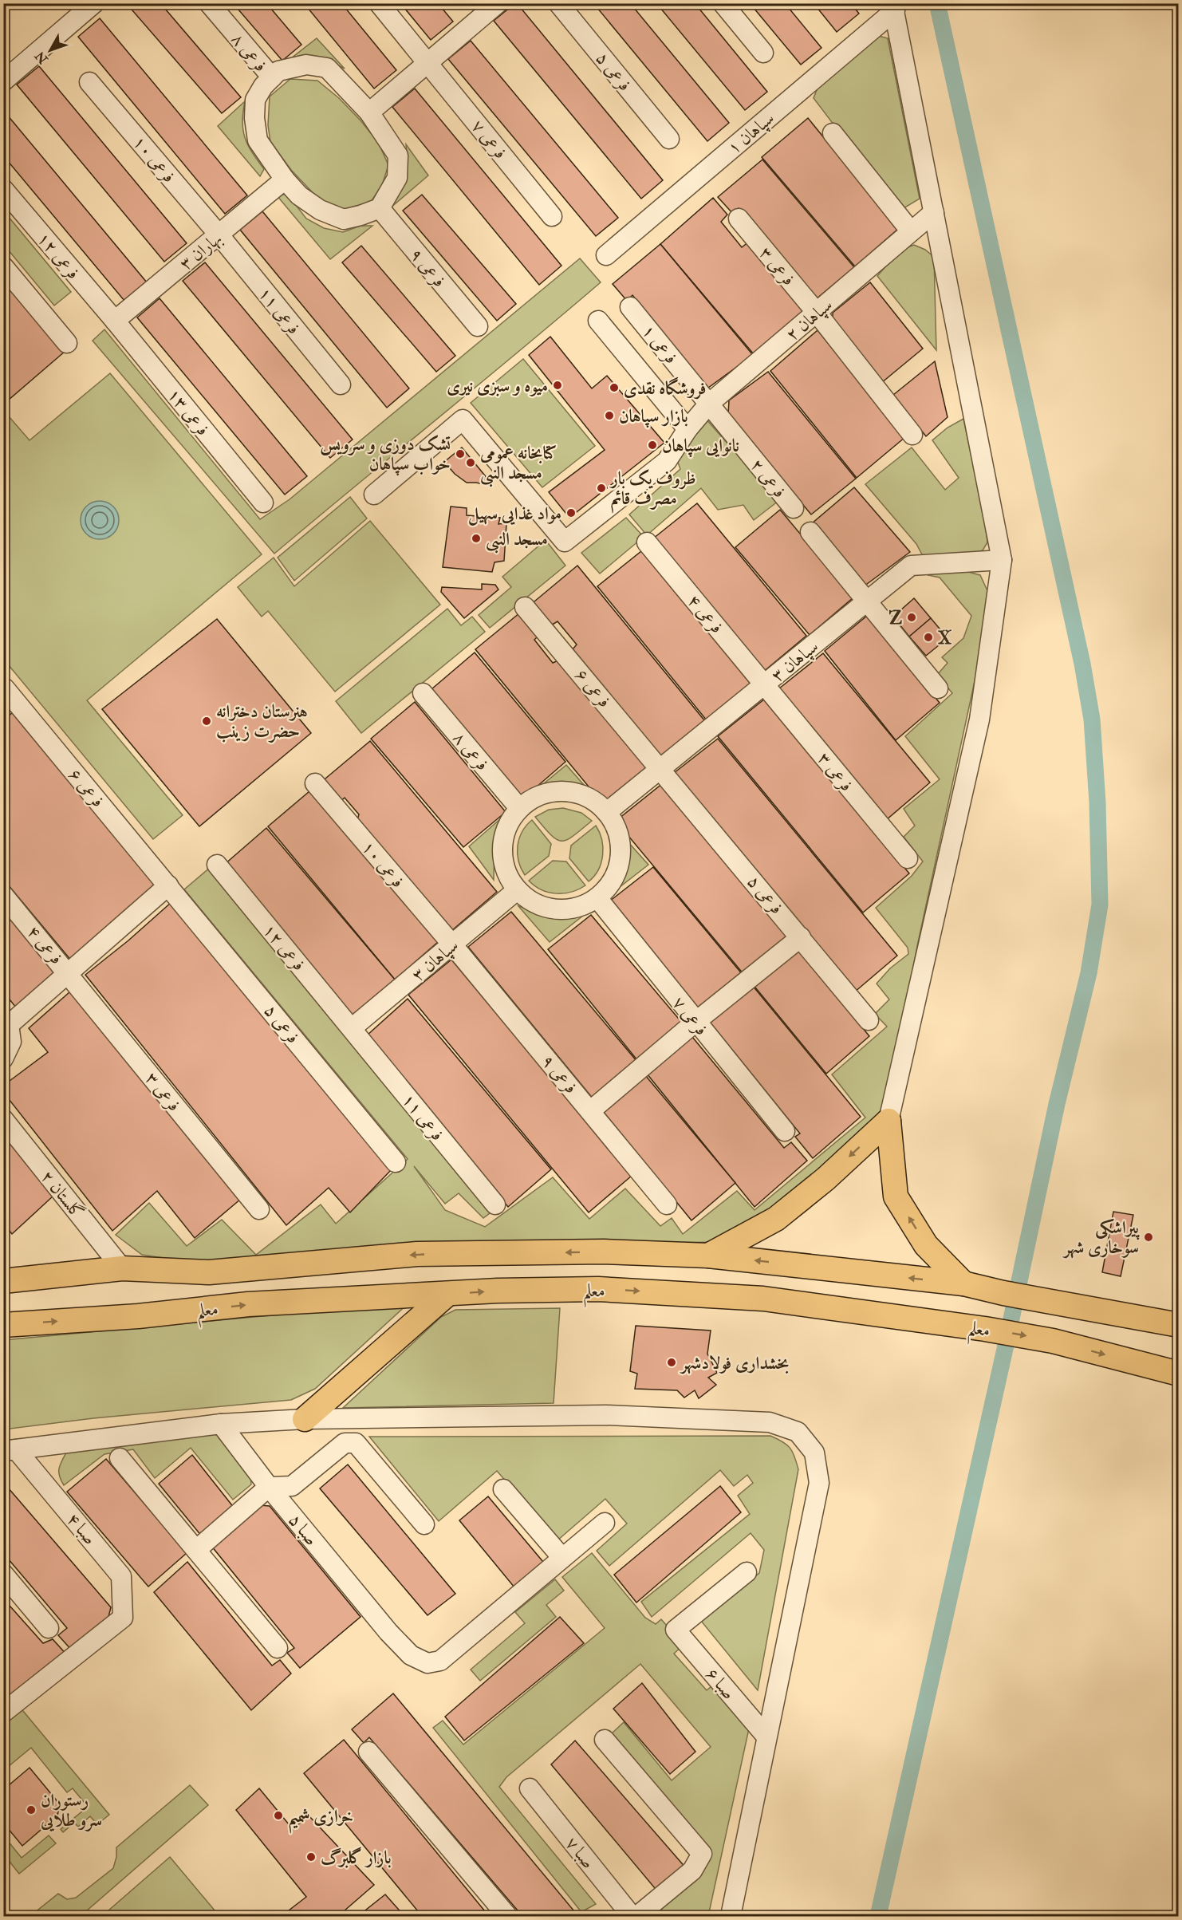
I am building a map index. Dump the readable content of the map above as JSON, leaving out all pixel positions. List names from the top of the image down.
{
  "streets": {
    "main road": ["معلم"],
    "street": [
      "فرعی ۸",
      "فرعی ۵",
      "سپاهان ۱",
      "فرعی ۷",
      "فرعی ۱۰",
      "بهاران ۳",
      "فرعی ۱۲",
      "فرعی ۳",
      "فرعی ۹",
      "فرعی ۱۱",
      "سپاهان ۲",
      "فرعی ۱",
      "فرعی ۱۳",
      "فرعی ۲",
      "فرعی ۴",
      "سپاهان ۳",
      "فرعی ۶",
      "گلستان ۲",
      "صبا ۴",
      "صبا ۵",
      "صبا ۶",
      "صبا ۷"
    ]
  },
  "crossings": [
    ["فرعی ۸", "فرعی ۷"],
    ["فرعی ۸", "بهاران ۳"],
    ["فرعی ۸", "فرعی ۹"],
    ["فرعی ۸", "سپاهان ۳"],
    ["فرعی ۵", "سپاهان ۳"],
    ["فرعی ۵", "فرعی ۶"],
    ["فرعی ۷", "سپاهان ۳"],
    ["فرعی ۱۰", "بهاران ۳"],
    ["فرعی ۱۰", "فرعی ۹"],
    ["فرعی ۱۰", "فرعی ۱۱"],
    ["فرعی ۱۰", "سپاهان ۳"],
    ["بهاران ۳", "فرعی ۱۲"],
    ["بهاران ۳", "فرعی ۹"],
    ["بهاران ۳", "فرعی ۱۱"],
    ["بهاران ۳", "فرعی ۱۳"],
    ["فرعی ۱۲", "فرعی ۱۱"],
    ["فرعی ۱۲", "فرعی ۱۳"],
    ["فرعی ۱۲", "سپاهان ۳"],
    ["فرعی ۳", "سپاهان ۲"],
    ["فرعی ۳", "فرعی ۴"],
    ["فرعی ۳", "سپاهان ۳"],
    ["فرعی ۹", "سپاهان ۳"],
    ["فرعی ۱۱", "سپاهان ۳"],
    ["سپاهان ۲", "فرعی ۱"],
    ["سپاهان ۲", "فرعی ۲"],
    ["فرعی ۱", "فرعی ۲"],
    ["فرعی ۴", "سپاهان ۳"],
    ["سپاهان ۳", "فرعی ۶"],
    ["گلستان ۲", "معلم"]
  ],
  "places": [
    "میوه و سبزی نیری",
    "فروشگاه نقدی",
    "بازار سپاهان",
    "نانوایی سپاهان",
    "تشک دوزی و سرویس خواب سپاهان",
    "کتابخانه عمومی مسجد النبی",
    "ظروف یک بار مصرف قائم",
    "مواد غذایی سهیل",
    "مسجد النبی",
    "Z",
    "X",
    "هنرستان دخترانه حضرت زینب",
    "پیراشکی سوخاری شهر",
    "بخشداری فولادشهر",
    "رستوران سرو طلایی",
    "خرازی شمیم",
    "بازار گلبرگ"
  ],
  "north": "bottom left"
}
